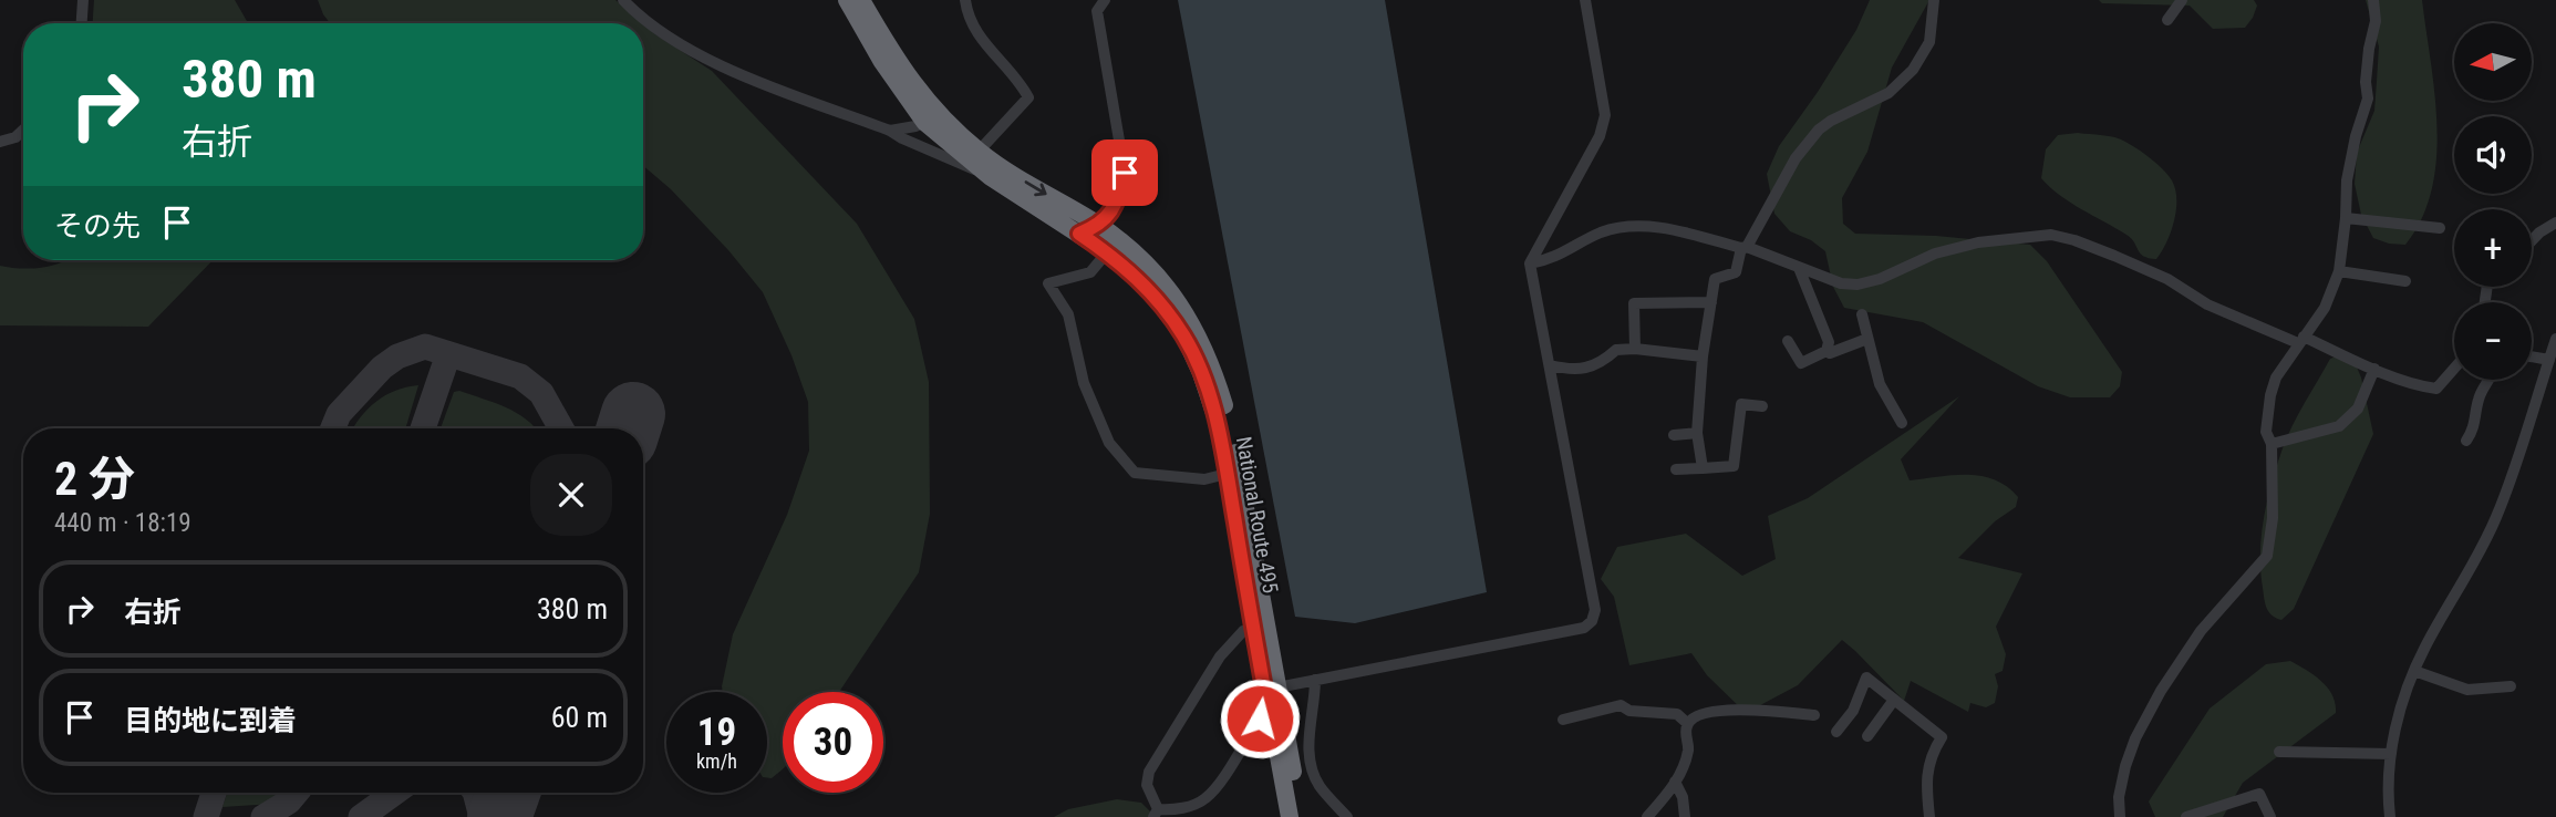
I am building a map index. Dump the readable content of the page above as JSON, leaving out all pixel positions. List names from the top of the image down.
{
  "streets": {
    "highway": ["National Route 495"]
  },
  "north": "left",
  "page": {
    "map_buttons": ["+", "−"],
    "turn": ["380 m", "右折"],
    "then": "その先",
    "heading": ["2 分", "440 m · 18:19"],
    "list": [
      {
        "name": "右折",
        "value": "380 m"
      },
      {
        "name": "目的地に到着",
        "value": "60 m"
      }
    ],
    "speed": "19 km/h",
    "limit": "30"
  }
}
